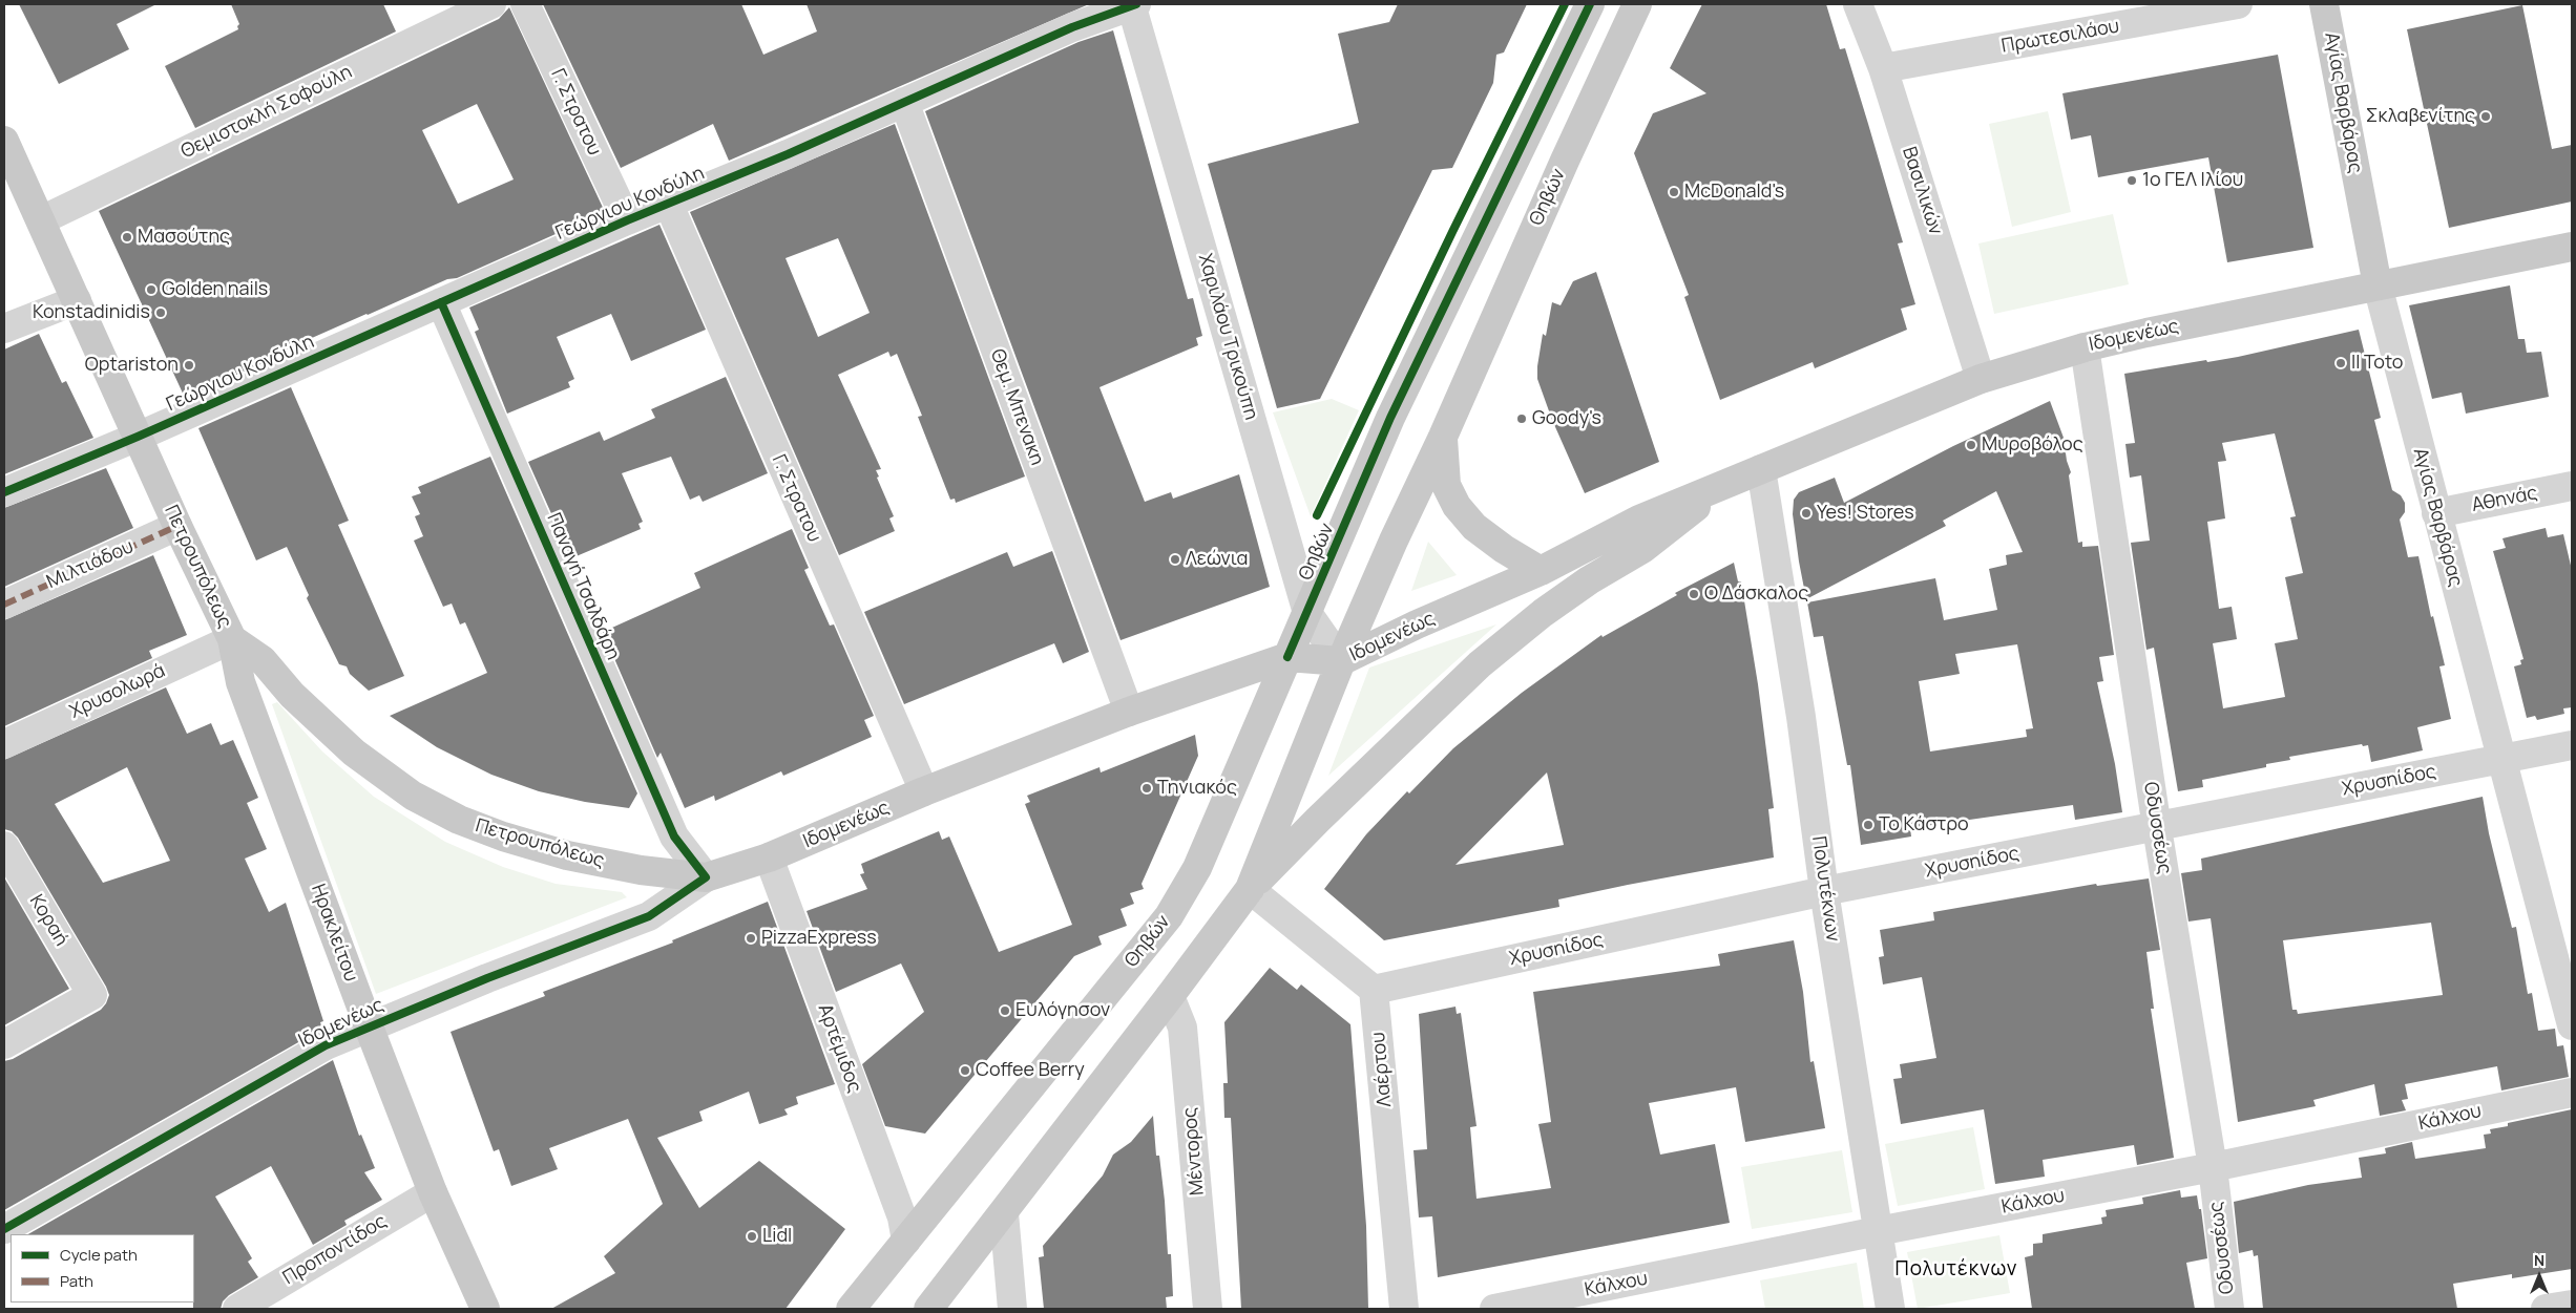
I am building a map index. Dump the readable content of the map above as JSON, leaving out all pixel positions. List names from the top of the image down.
{
  "streets": {
    "main road": [
      "Αγίας Βαρβάρας",
      "Θηβών",
      "Ιδομενέως",
      "Πετρουπόλεως",
      "Ηρακλείτου"
    ],
    "street": [
      "Πρωτεσιλάου",
      "Θεμιστοκλή Σοφούλη",
      "Γ. Στρατου",
      "Βασιλικών",
      "Γεώργιου Κονδύλη",
      "Χαριλάου Τρικούπη",
      "Θεμ. Μπενακη",
      "Αθηνάς",
      "Μιλτιάδου",
      "Παναγή Τσαλδάρη",
      "Χρυσολωρά",
      "Χρυσηίδος",
      "Οδυσσέως",
      "Πολυτέκνων",
      "Κοραή",
      "Αρτέμιδος",
      "Λαέρτου",
      "Κάλχου",
      "Μέντορος",
      "Προποντίδος"
    ]
  },
  "crossings": [
    ["Πρωτεσιλάου", "Βασιλικών"],
    ["Αγίας Βαρβάρας", "Ιδομενέως"],
    ["Αγίας Βαρβάρας", "Αθηνάς"],
    ["Αγίας Βαρβάρας", "Χρυσηίδος"],
    ["Θεμιστοκλή Σοφούλη", "Πετρουπόλεως"],
    ["Γ. Στρατου", "Γεώργιου Κονδύλη"],
    ["Γ. Στρατου", "Ιδομενέως"],
    ["Βασιλικών", "Ιδομενέως"],
    ["Θηβών", "Ιδομενέως"],
    ["Θηβών", "Χαριλάου Τρικούπη"],
    ["Θηβών", "Αρτέμιδος"],
    ["Θηβών", "Μέντορος"],
    ["Γεώργιου Κονδύλη", "Χαριλάου Τρικούπη"],
    ["Γεώργιου Κονδύλη", "Θεμ. Μπενακη"],
    ["Γεώργιου Κονδύλη", "Πετρουπόλεως"],
    ["Γεώργιου Κονδύλη", "Παναγή Τσαλδάρη"],
    ["Ιδομενέως", "Χαριλάου Τρικούπη"],
    ["Ιδομενέως", "Θεμ. Μπενακη"],
    ["Ιδομενέως", "Πετρουπόλεως"],
    ["Ιδομενέως", "Παναγή Τσαλδάρη"],
    ["Ιδομενέως", "Οδυσσέως"],
    ["Ιδομενέως", "Πολυτέκνων"],
    ["Ιδομενέως", "Ηρακλείτου"],
    ["Ιδομενέως", "Αρτέμιδος"],
    ["Μιλτιάδου", "Πετρουπόλεως"],
    ["Πετρουπόλεως", "Παναγή Τσαλδάρη"],
    ["Πετρουπόλεως", "Χρυσολωρά"],
    ["Πετρουπόλεως", "Ηρακλείτου"],
    ["Χρυσολωρά", "Ηρακλείτου"],
    ["Χρυσηίδος", "Οδυσσέως"],
    ["Χρυσηίδος", "Πολυτέκνων"],
    ["Χρυσηίδος", "Λαέρτου"],
    ["Οδυσσέως", "Κάλχου"],
    ["Πολυτέκνων", "Κάλχου"],
    ["Ηρακλείτου", "Προποντίδος"]
  ],
  "districts": ["Πολυτέκνων"],
  "places": [
    "Σκλαβενίτης",
    "1ο ΓΕΛ Ιλίου",
    "McDonald's",
    "Μασούτης",
    "Golden nails",
    "Konstadinidis",
    "Il Toto",
    "Optariston",
    "Goody's",
    "Μυροβόλος",
    "Yes! Stores",
    "Λεώνια",
    "Ο Δάσκαλος",
    "Τηνιακός",
    "Το Κάστρο",
    "PizzaExpress",
    "Ευλόγησον",
    "Coffee Berry",
    "Lidl"
  ],
  "legend": ["Cycle path", "Path"],
  "north": "top"
}
